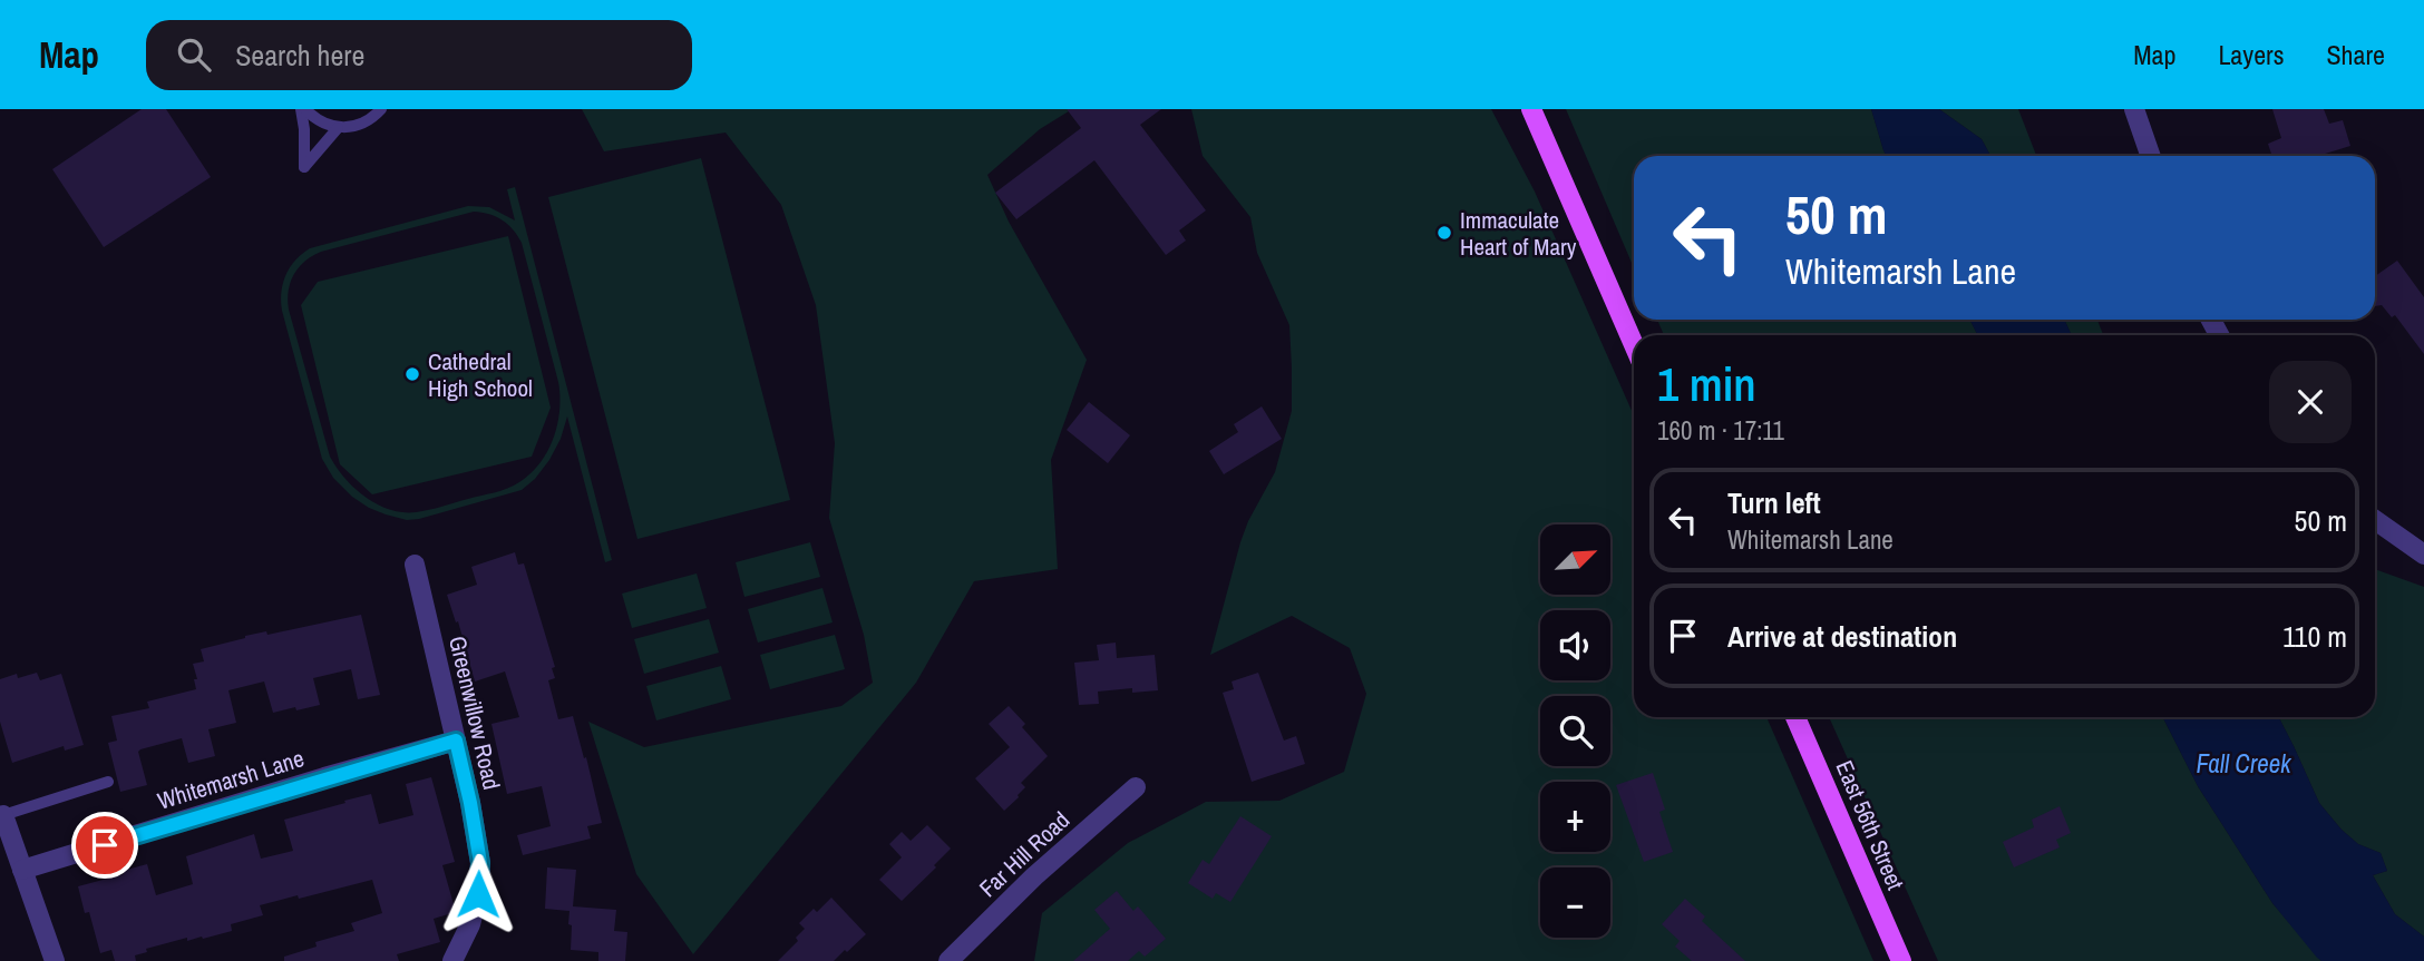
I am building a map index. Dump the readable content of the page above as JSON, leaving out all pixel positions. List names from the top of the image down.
{
  "streets": {
    "main road": ["East 56th Street"],
    "street": ["Greenwillow Road", "Whitemarsh Lane", "Far Hill Road"]
  },
  "crossings": [
    ["Greenwillow Road", "Whitemarsh Lane"]
  ],
  "water": ["Fall Creek"],
  "places": ["Immaculate Heart of Mary", "Cathedral High School"],
  "north": "top right",
  "page": {
    "header": "Map",
    "search": "Search here",
    "nav": ["Map", "Layers", "Share"],
    "turn": ["50 m", "Whitemarsh Lane"],
    "heading": ["1 min", "160 m · 17:11"],
    "list": [
      {
        "name": "Turn left",
        "note": "Whitemarsh Lane",
        "value": "50 m"
      },
      {
        "name": "Arrive at destination",
        "value": "110 m"
      }
    ],
    "map_buttons": ["+", "−"]
  }
}
